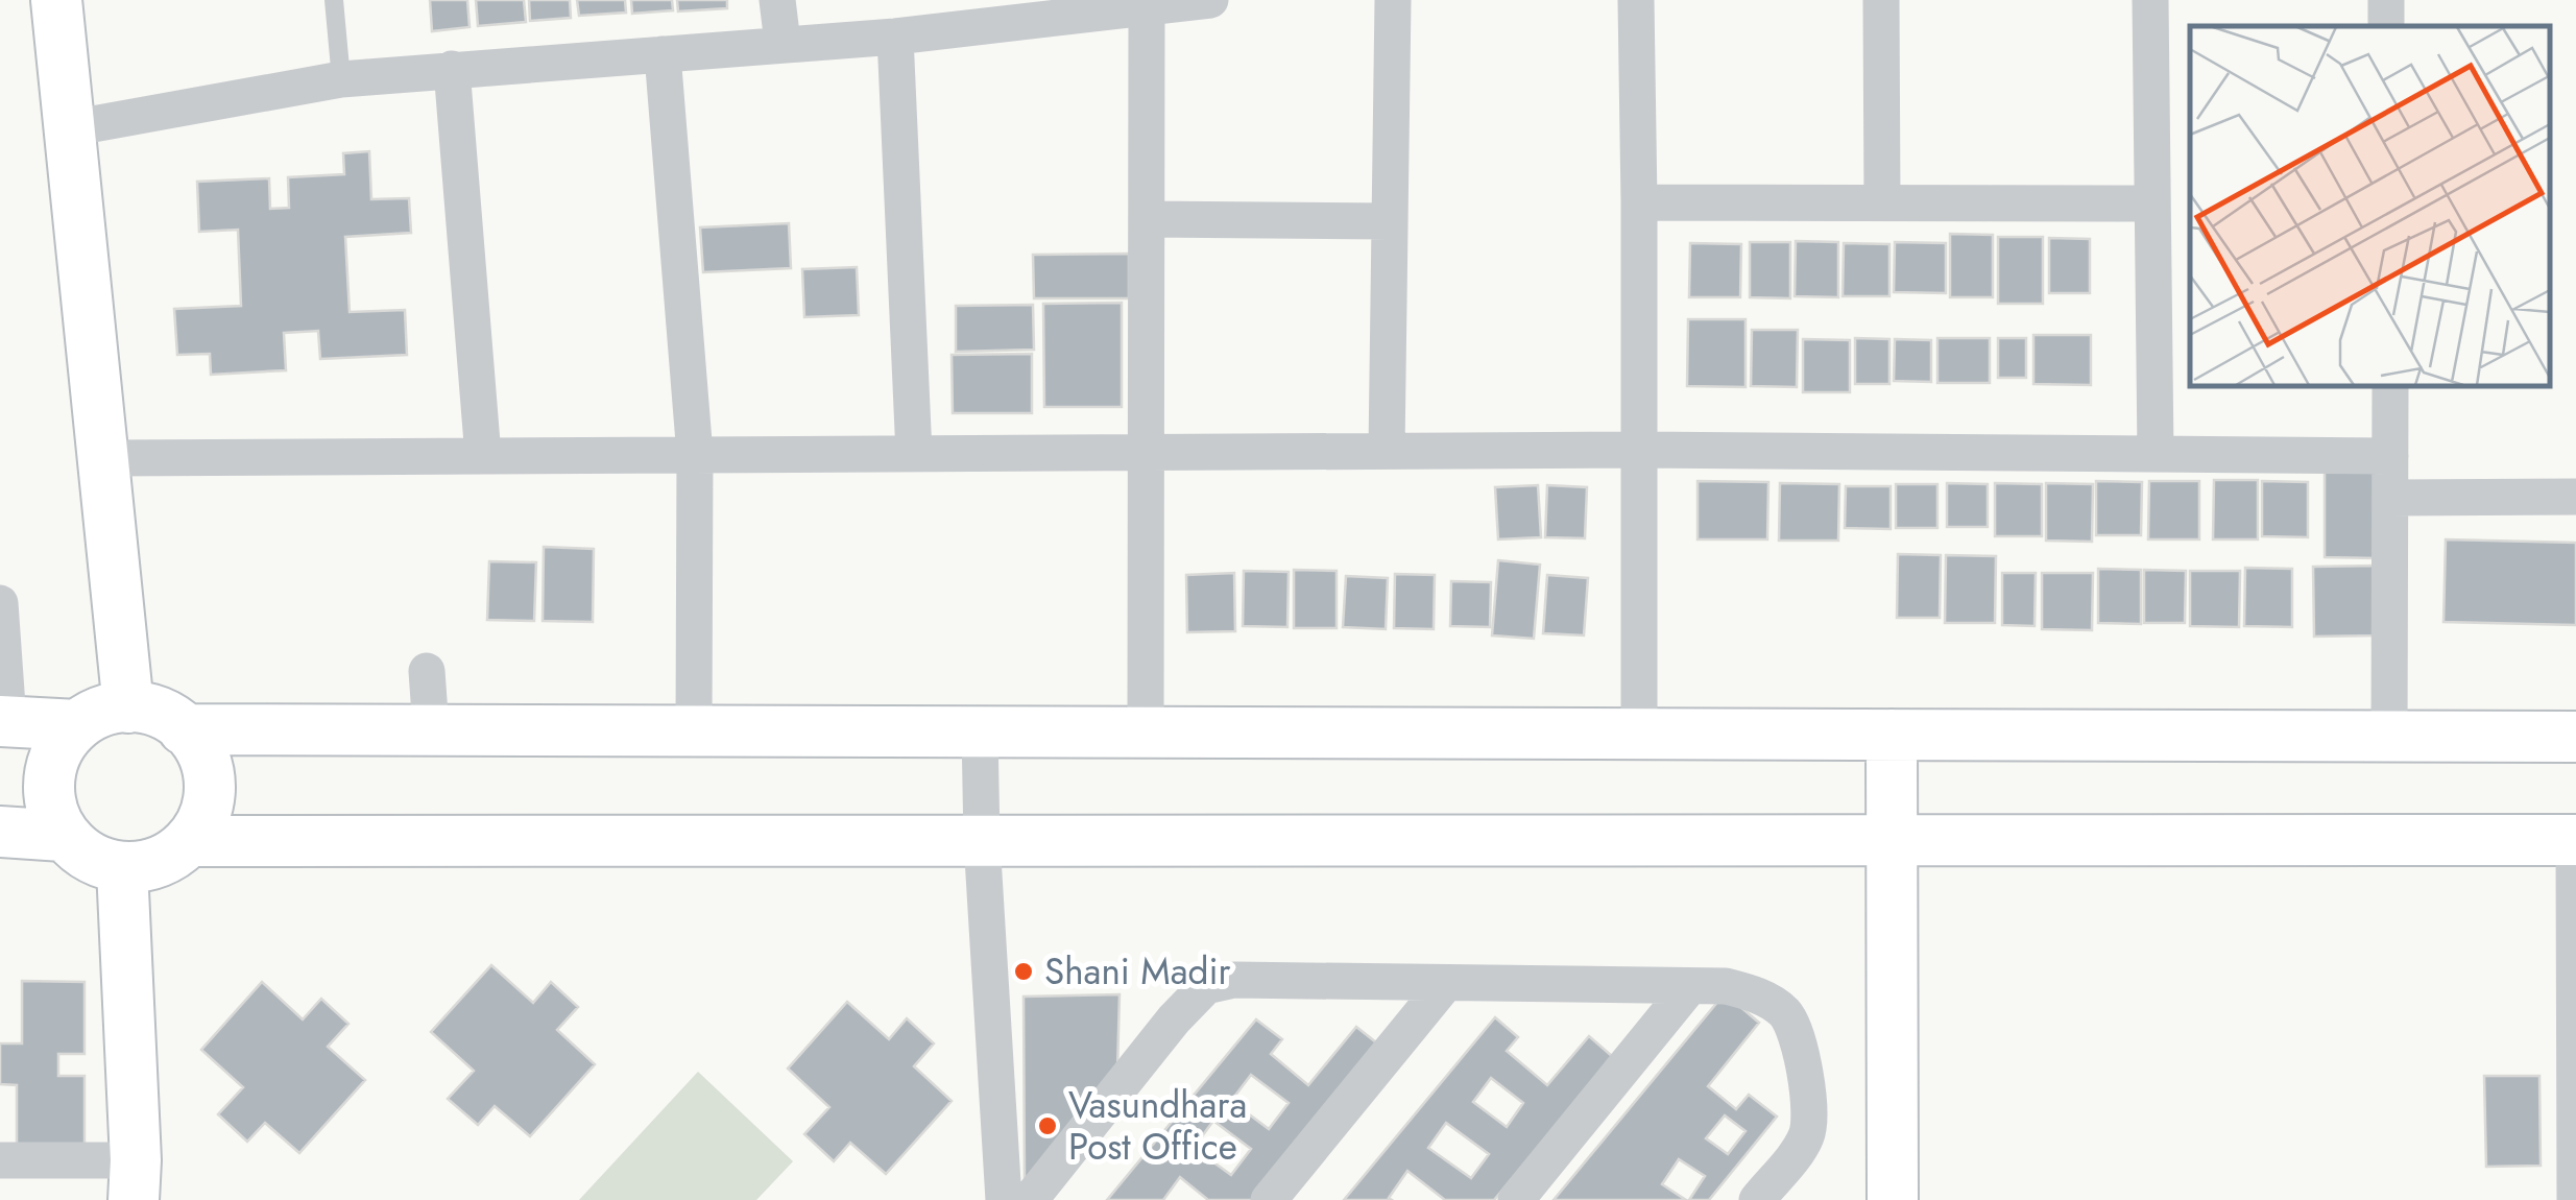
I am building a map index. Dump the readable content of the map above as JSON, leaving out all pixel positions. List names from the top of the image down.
{
  "places": ["Shani Madir", "Vasundhara Post Office"]
}
